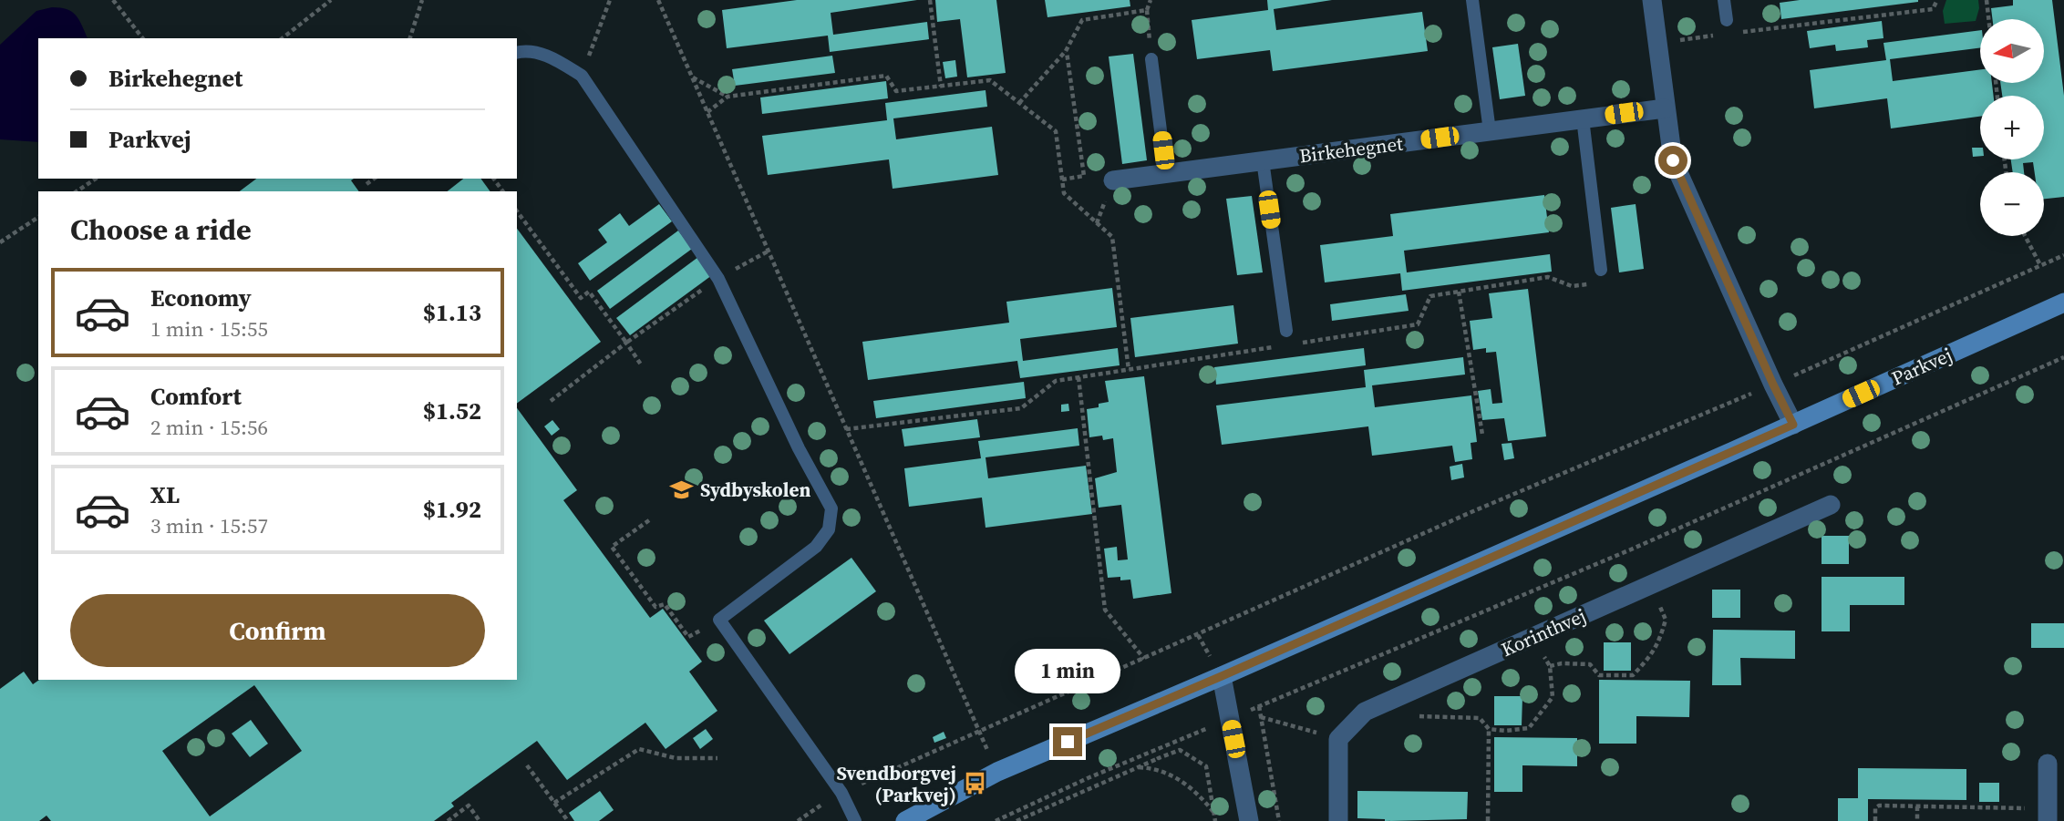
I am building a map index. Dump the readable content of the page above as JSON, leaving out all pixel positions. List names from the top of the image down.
{
  "streets": {
    "street": ["Birkehegnet", "Parkvej", "Korinthvej"]
  },
  "places": {
    "school or university": ["Sydbyskolen"],
    "bus stop": ["Svendborgvej (Parkvej)"]
  },
  "north": "left",
  "page": {
    "map_buttons": ["+", "−"],
    "banner": ["Birkehegnet", "Parkvej"],
    "heading": "Choose a ride",
    "list": [
      {
        "name": "Economy",
        "note": "1 min · 15:55",
        "value": "$1.13"
      },
      {
        "name": "Comfort",
        "note": "2 min · 15:56",
        "value": "$1.52"
      },
      {
        "name": "XL",
        "note": "3 min · 15:57",
        "value": "$1.92"
      }
    ],
    "buttons": "Confirm",
    "bubble": "1 min"
  }
}
